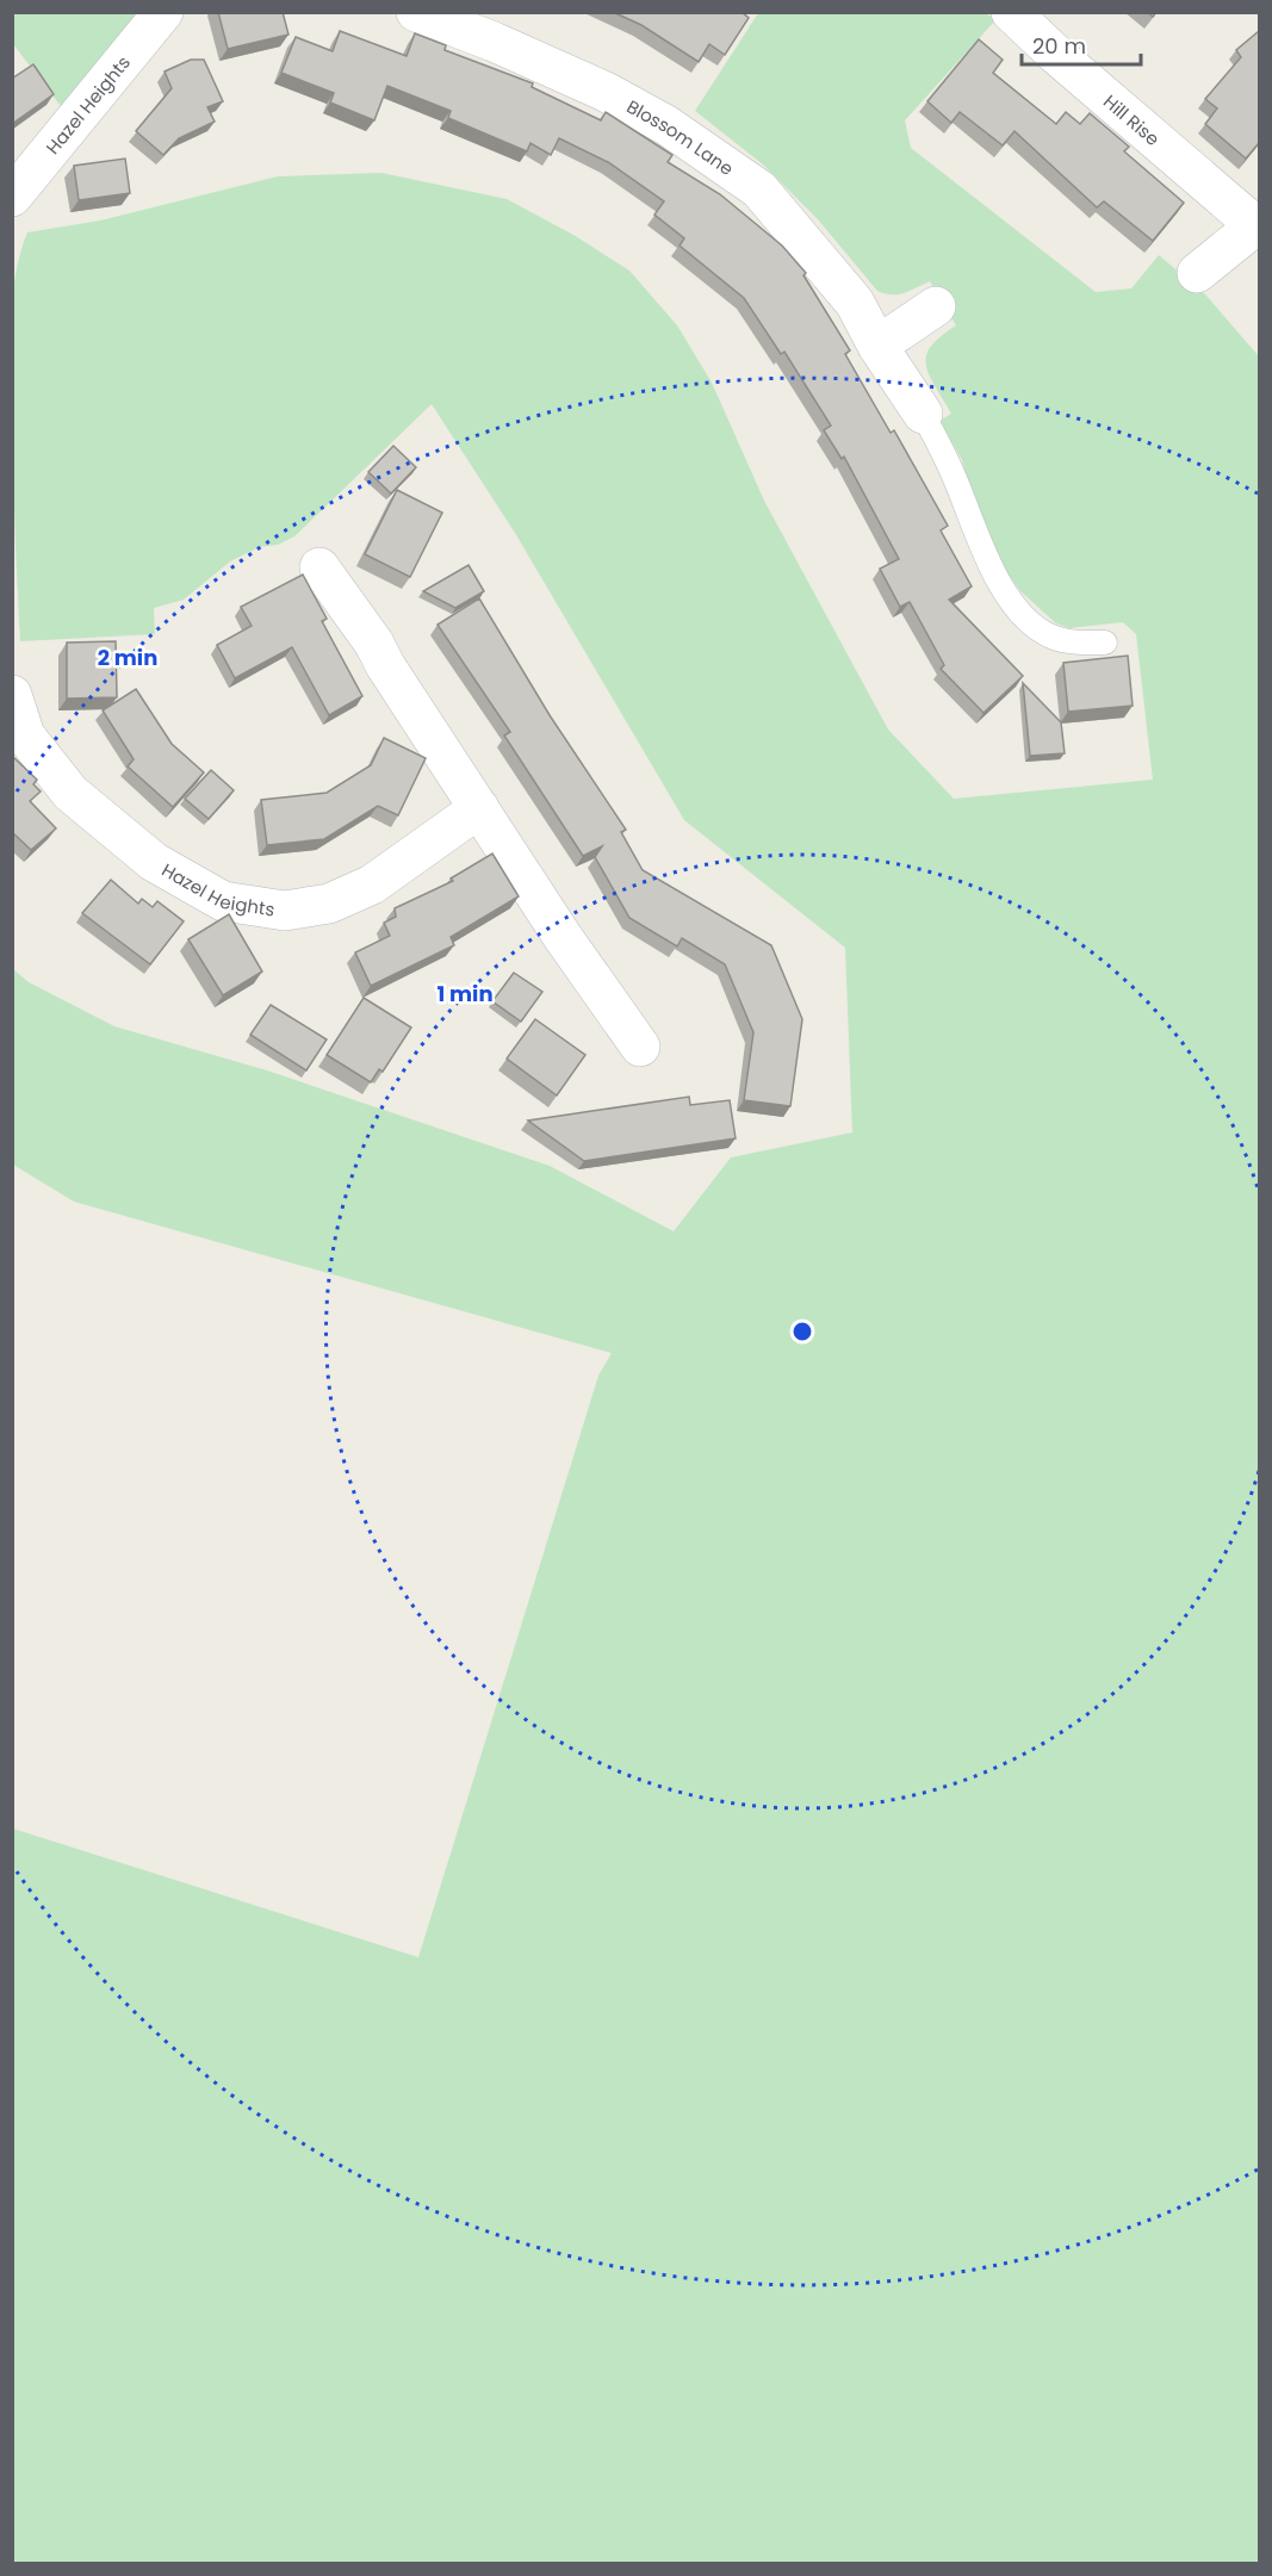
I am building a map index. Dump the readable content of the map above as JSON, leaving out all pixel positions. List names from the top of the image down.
{
  "streets": {
    "street": ["Hazel Heights", "Hill Rise", "Blossom Lane"]
  },
  "scale_bar": "20 m",
  "rings": ["2 min", "1 min"]
}
